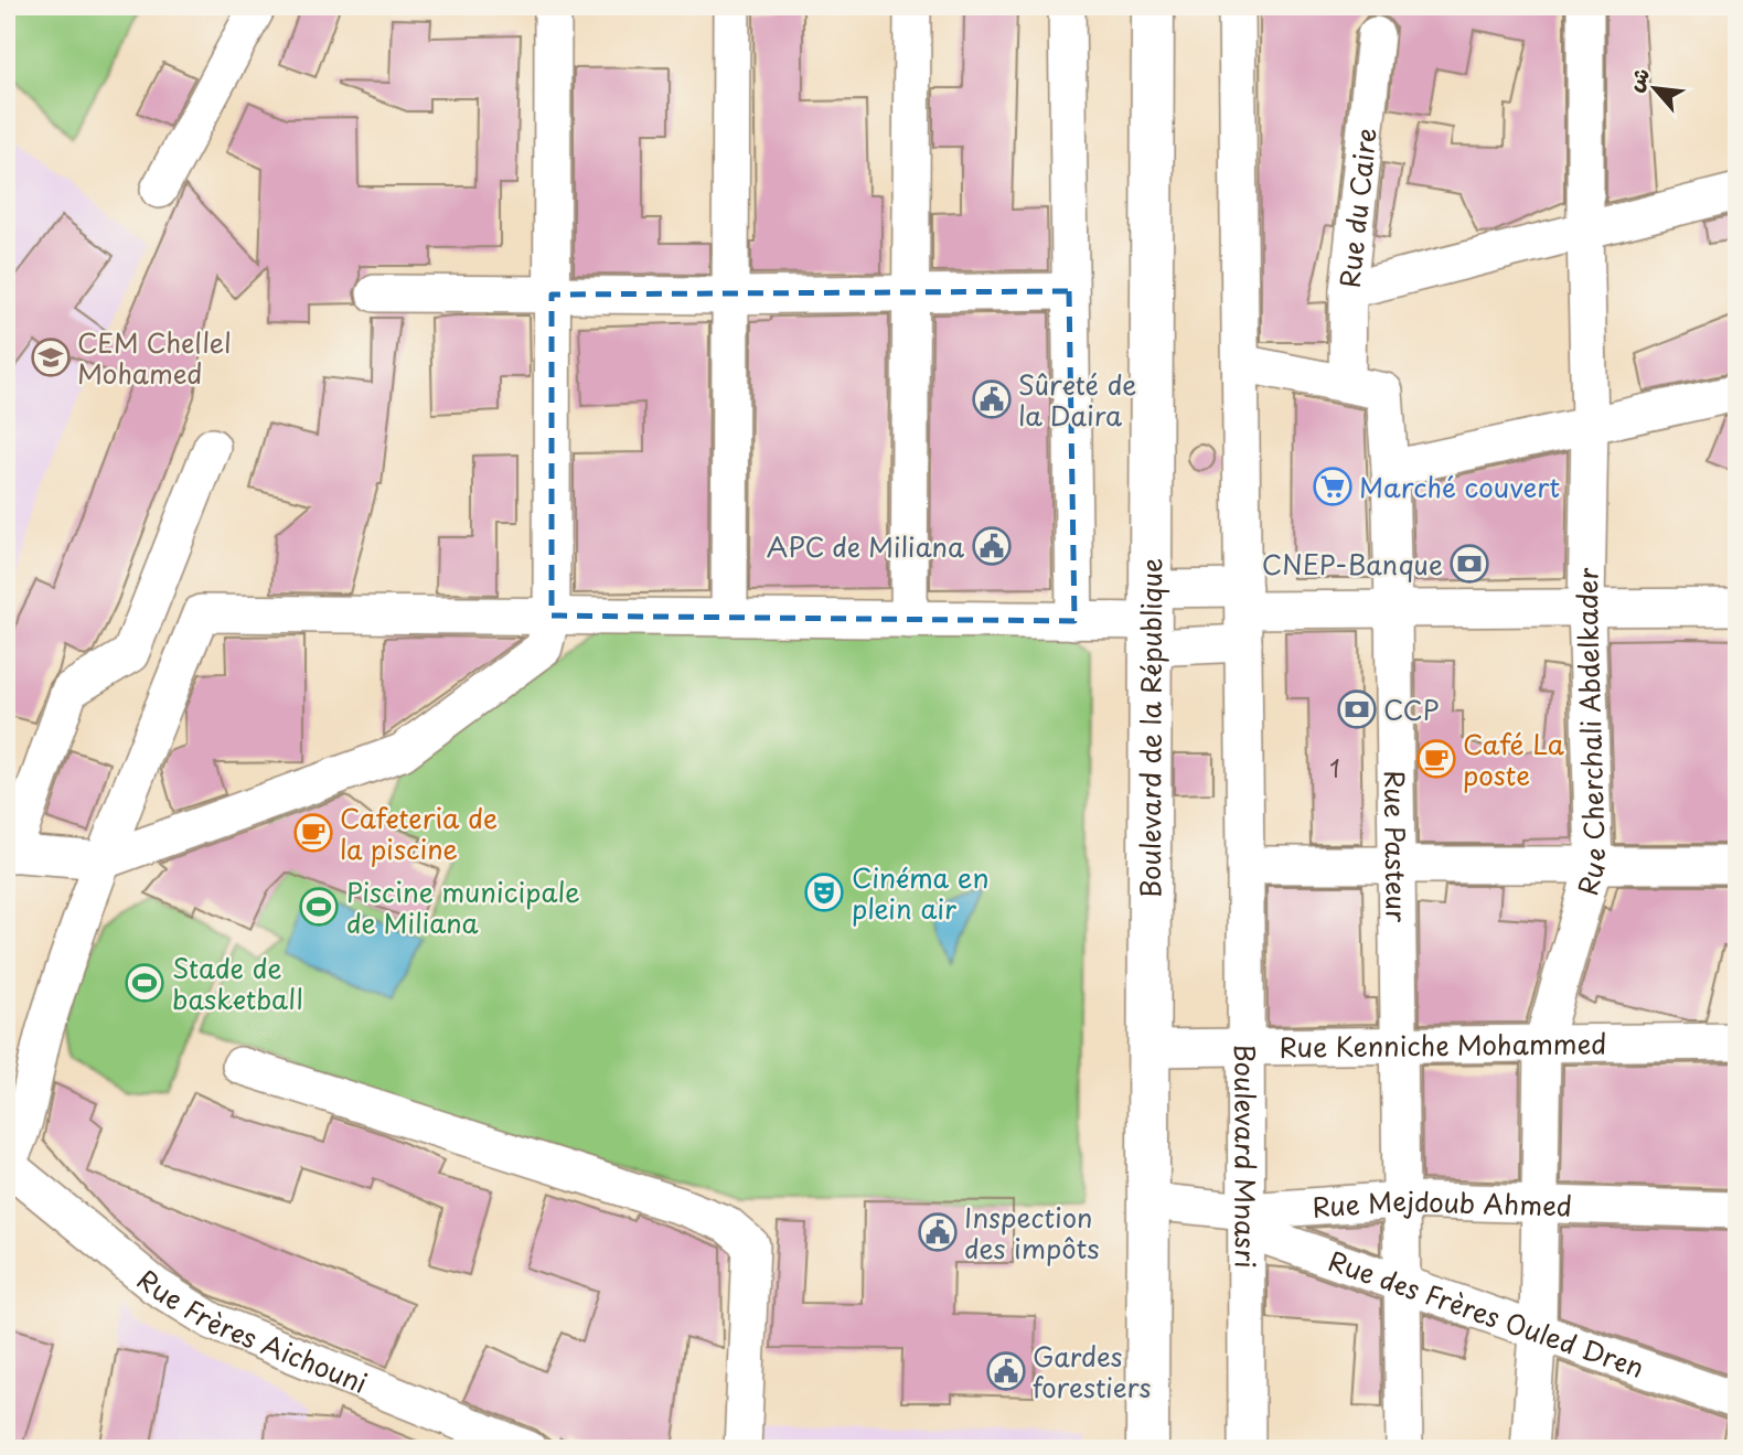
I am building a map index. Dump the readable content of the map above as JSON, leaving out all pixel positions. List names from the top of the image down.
{
  "streets": {
    "main road": ["Boulevard de la République"],
    "street": [
      "Rue du Caire",
      "Rue Cherchali Abdelkader",
      "Rue Pasteur",
      "Rue Kenniche Mohammed",
      "Boulevard Mnasri",
      "Rue Mejdoub Ahmed",
      "Rue des Frères Ouled Dren",
      "Rue Frères Aichouni"
    ]
  },
  "crossings": [
    ["Rue du Caire", "Rue Pasteur"],
    ["Boulevard de la République", "Rue Kenniche Mohammed"],
    ["Boulevard de la République", "Rue Mejdoub Ahmed"],
    ["Rue Cherchali Abdelkader", "Rue Kenniche Mohammed"],
    ["Rue Cherchali Abdelkader", "Rue Mejdoub Ahmed"],
    ["Rue Cherchali Abdelkader", "Rue des Frères Ouled Dren"],
    ["Rue Pasteur", "Rue Kenniche Mohammed"],
    ["Rue Pasteur", "Boulevard Mnasri"],
    ["Rue Pasteur", "Rue Mejdoub Ahmed"],
    ["Rue Pasteur", "Rue des Frères Ouled Dren"],
    ["Rue Kenniche Mohammed", "Boulevard Mnasri"],
    ["Boulevard Mnasri", "Rue Mejdoub Ahmed"],
    ["Boulevard Mnasri", "Rue des Frères Ouled Dren"],
    ["Rue Mejdoub Ahmed", "Rue des Frères Ouled Dren"]
  ],
  "places": {
    "school or university": ["CEM Chellel Mohamed"],
    "public building": [
      "Sûreté de la Daira",
      "APC de Miliana",
      "Inspection des impôts",
      "Gardes forestiers"
    ],
    "supermarket": ["Marché couvert"],
    "bank": ["CNEP-Banque", "CCP"],
    "cafe": ["Café La poste", "Cafeteria de la piscine"],
    "theatre": ["Cinéma en plein air"],
    "sports": ["Piscine municipale de Miliana", "Stade de basketball"]
  },
  "house_numbers": ["1"],
  "north": "top left"
}
